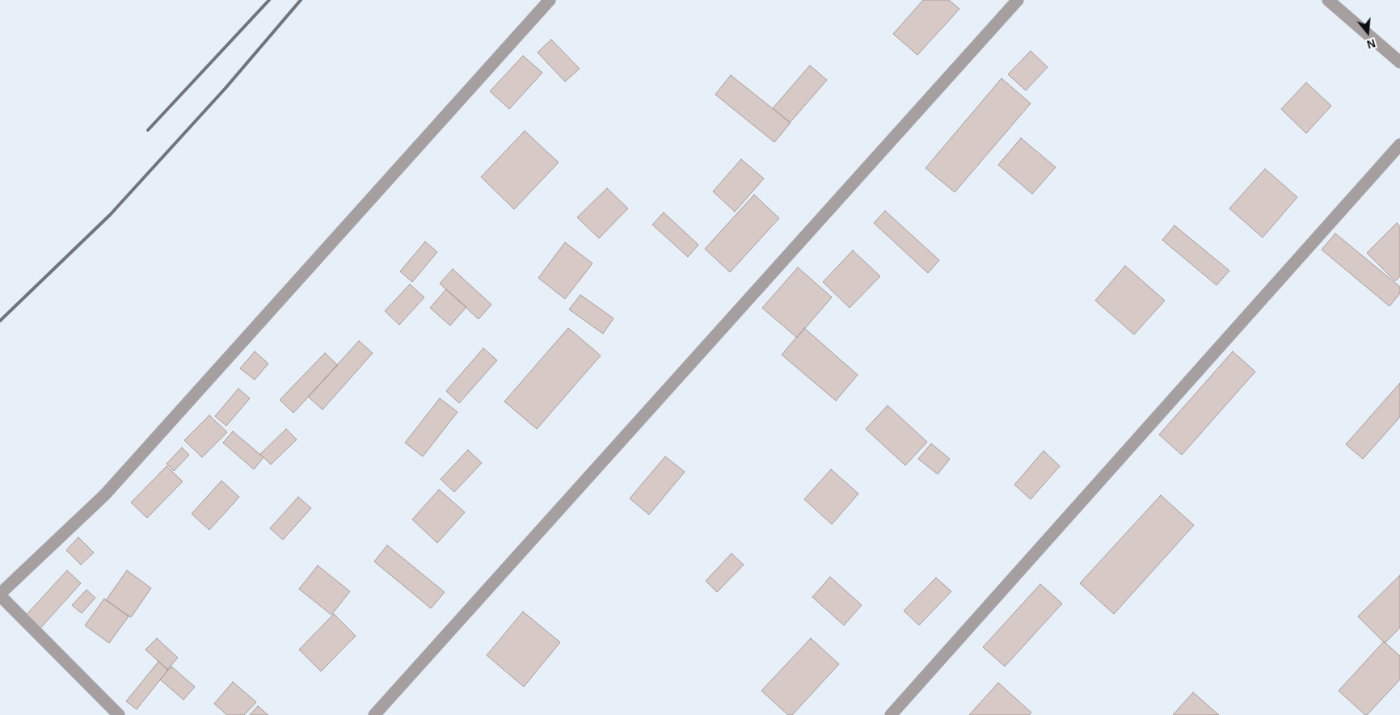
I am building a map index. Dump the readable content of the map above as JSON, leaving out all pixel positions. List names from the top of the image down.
{
  "north": "bottom"
}
